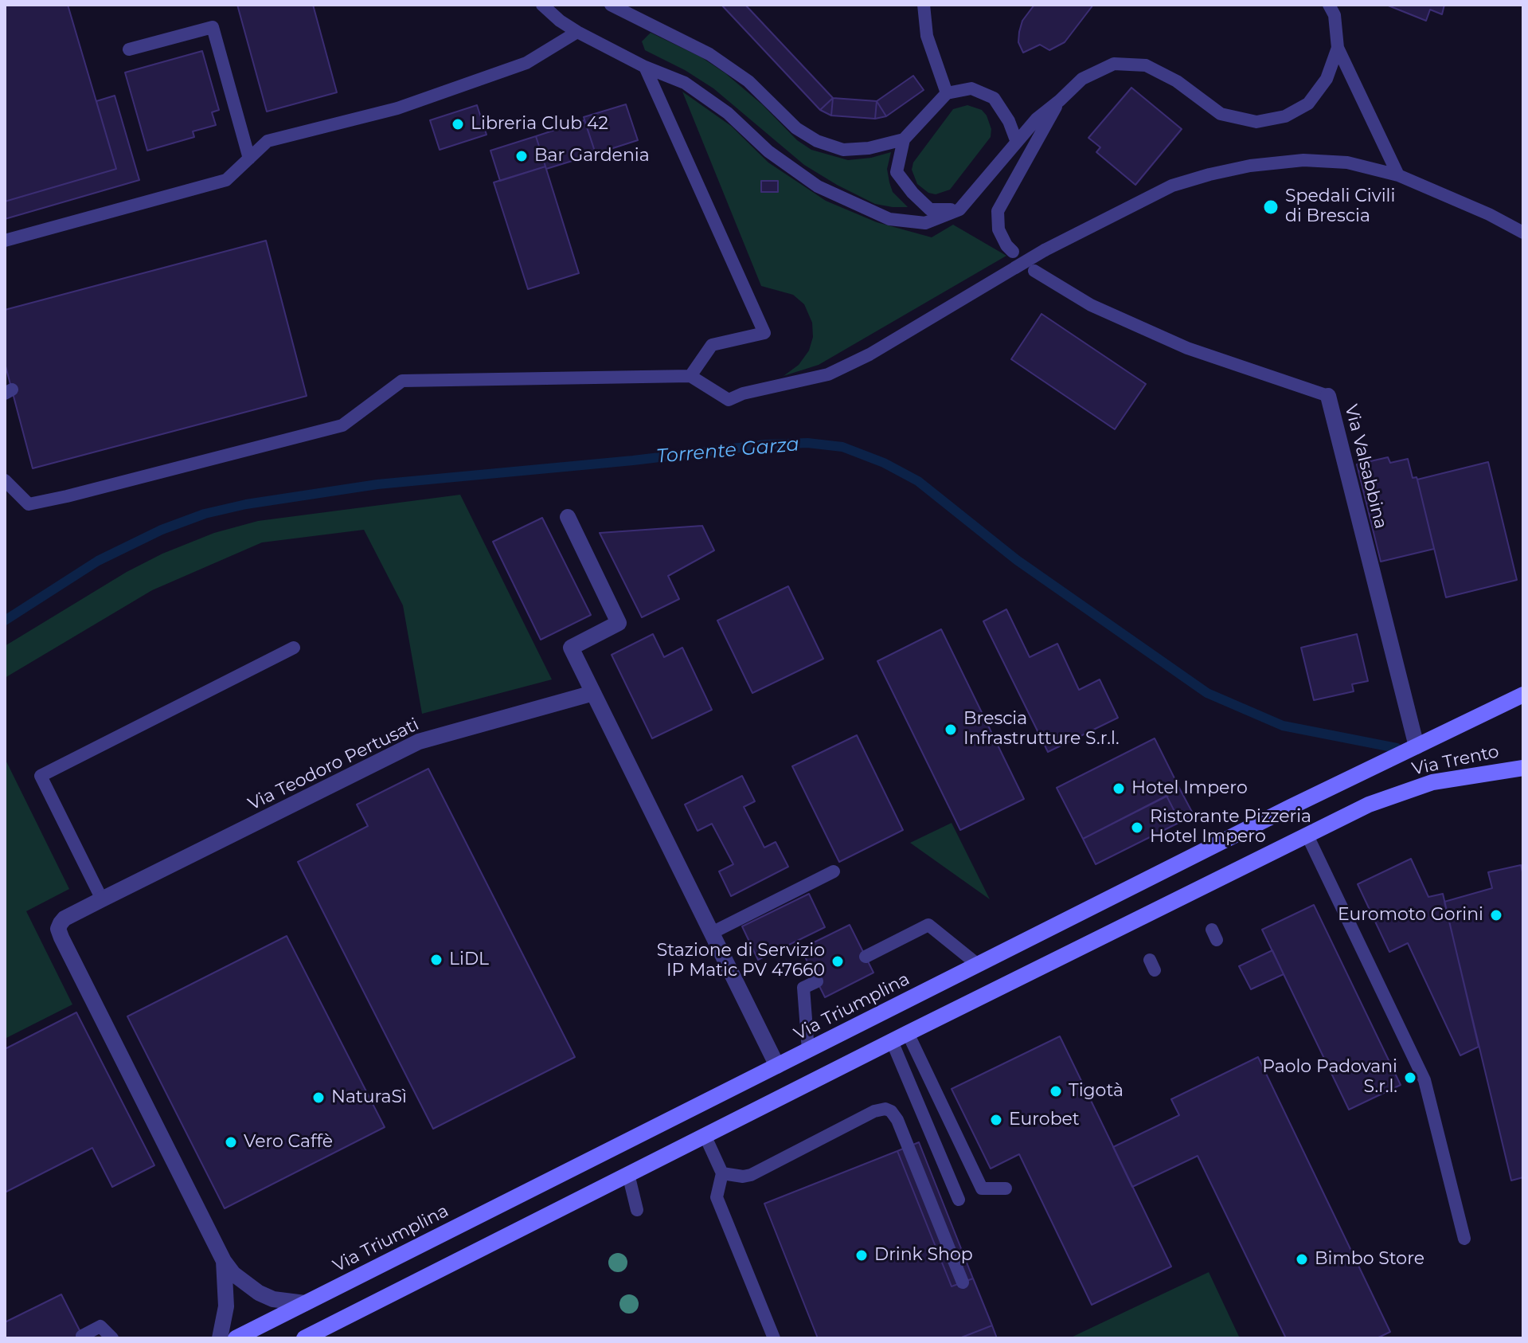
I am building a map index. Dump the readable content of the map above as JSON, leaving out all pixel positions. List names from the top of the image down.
{
  "streets": {
    "main road": ["Via Trento", "Via Triumplina"],
    "street": ["Via Valsabbina", "Via Teodoro Pertusati"]
  },
  "crossings": [
    ["Via Valsabbina", "Via Triumplina"]
  ],
  "water": ["Torrente Garza"],
  "places": [
    "Libreria Club 42",
    "Bar Gardenia",
    "Spedali Civili di Brescia",
    "Brescia Infrastrutture S.r.l.",
    "Hotel Impero",
    "Ristorante Pizzeria Hotel Impero",
    "Euromoto Gorini",
    "LiDL",
    "Stazione di Servizio IP Matic PV 47660",
    "Paolo Padovani S.r.l.",
    "Tigotà",
    "NaturaSì",
    "Eurobet",
    "Vero Caffè",
    "Drink Shop",
    "Bimbo Store"
  ]
}
